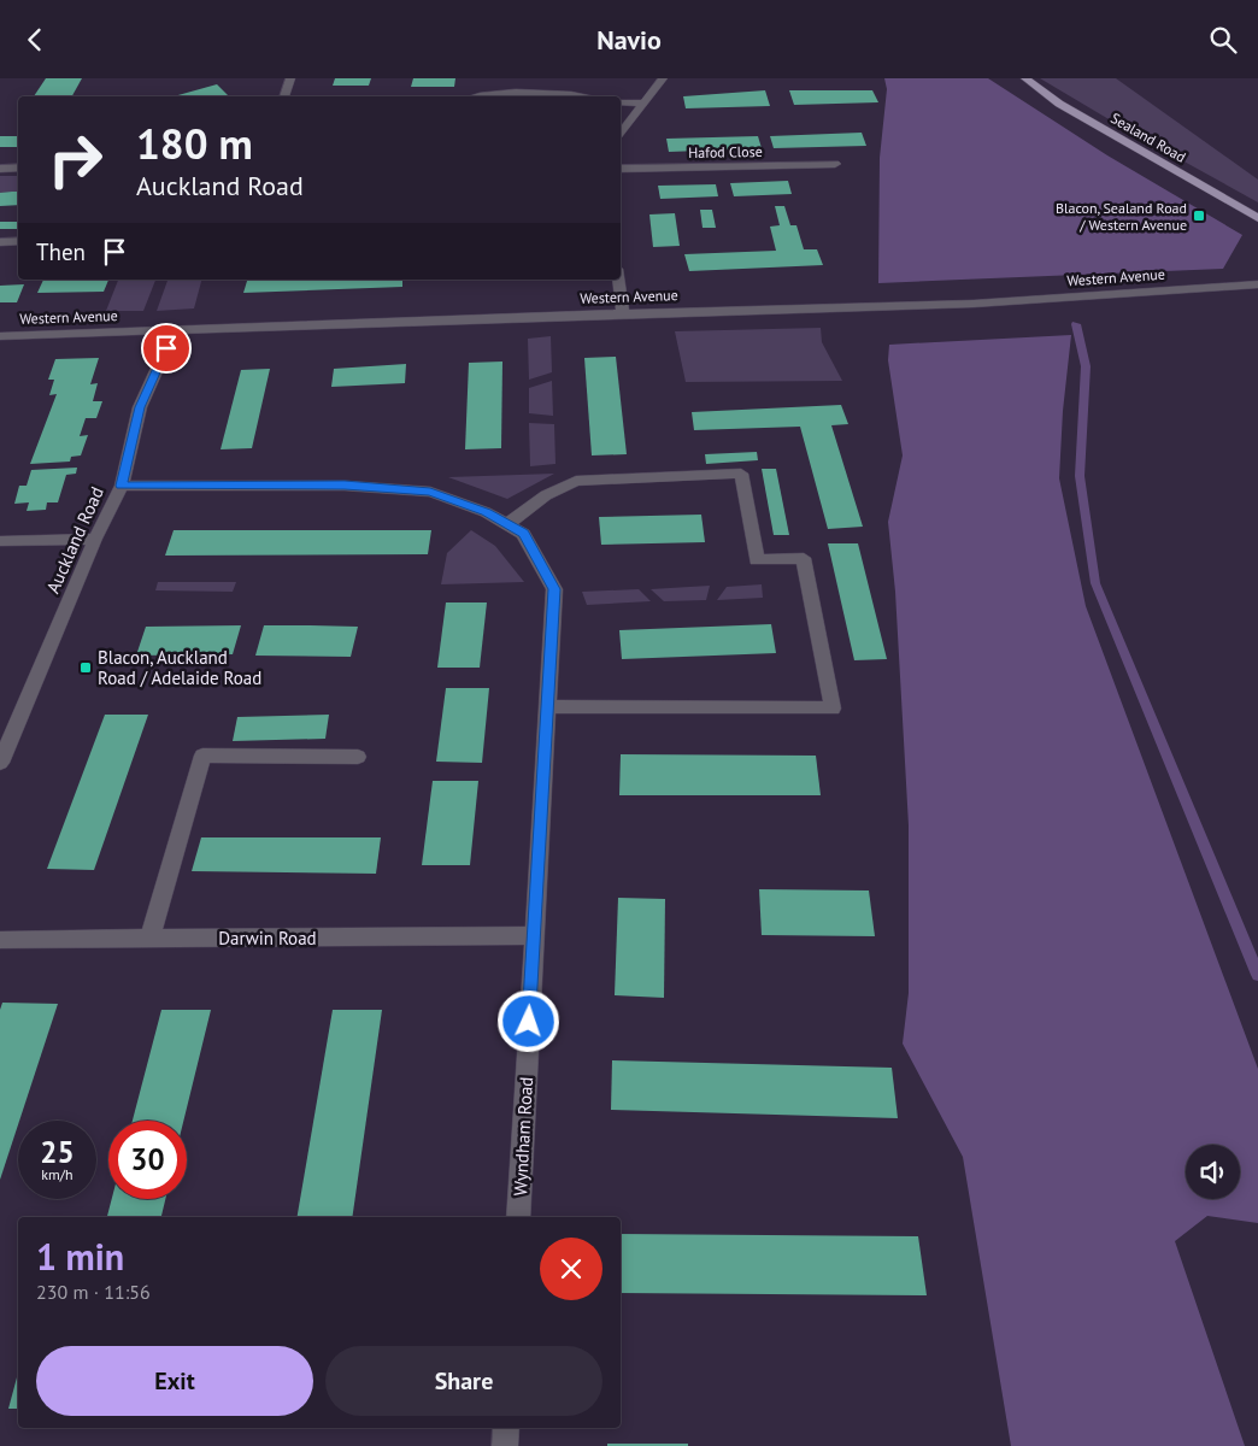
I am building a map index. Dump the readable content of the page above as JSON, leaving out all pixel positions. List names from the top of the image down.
{
  "streets": {
    "main road": ["Sealand Road"],
    "street": [
      "Hafod Close",
      "Western Avenue",
      "Auckland Road",
      "Darwin Road",
      "Wyndham Road"
    ]
  },
  "crossings": [
    ["Western Avenue", "Auckland Road"],
    ["Auckland Road", "Wyndham Road"],
    ["Darwin Road", "Wyndham Road"]
  ],
  "places": {
    "transit": ["Blacon, Sealand Road / Western Avenue", "Blacon, Auckland Road / Adelaide Road"]
  },
  "page": {
    "header": "Navio",
    "turn": ["180 m", "Auckland Road"],
    "then": "Then",
    "speed": "25 km/h",
    "limit": "30",
    "heading": ["1 min", "230 m · 11:56"],
    "buttons": ["Exit", "Share"]
  }
}
